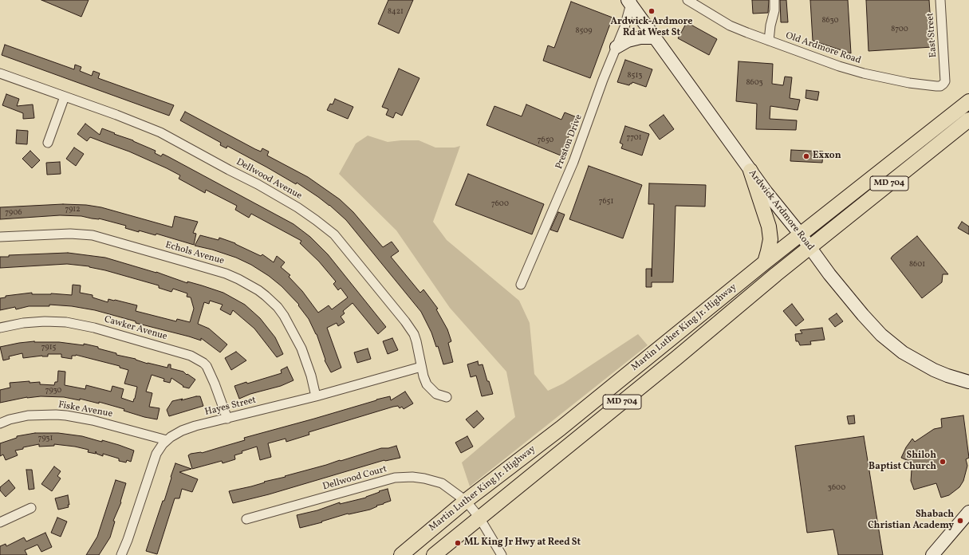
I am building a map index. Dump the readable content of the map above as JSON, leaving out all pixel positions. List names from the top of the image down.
{
  "streets": {
    "main road": ["MD 704", "Ardwick Ardmore Road", "Martin Luther King Jr. Highway"],
    "street": [
      "East Street",
      "Old Ardmore Road",
      "Preston Drive",
      "Dellwood Avenue",
      "Echols Avenue",
      "Cawker Avenue",
      "Hayes Street",
      "Fiske Avenue",
      "Dellwood Court"
    ]
  },
  "crossings": [
    ["East Street", "Old Ardmore Road"],
    ["Preston Drive", "Ardwick Ardmore Road"],
    ["Dellwood Avenue", "Hayes Street"],
    ["Ardwick Ardmore Road", "Martin Luther King Jr. Highway"],
    ["Echols Avenue", "Hayes Street"],
    ["Martin Luther King Jr. Highway", "Dellwood Court"],
    ["Cawker Avenue", "Hayes Street"],
    ["Hayes Street", "Fiske Avenue"]
  ],
  "places": [
    "Ardwick-Ardmore Rd at West St",
    "Exxon",
    "Shiloh Baptist Church",
    "Shabach Christian Academy",
    "ML King Jr Hwy at Reed St"
  ],
  "house_numbers": [
    "8421",
    "8630",
    "8700",
    "8509",
    "8513",
    "8603",
    "7701",
    "7650",
    "7651",
    "7600",
    "7912",
    "7906",
    "8601",
    "7915",
    "7930",
    "7931",
    "3600"
  ]
}
